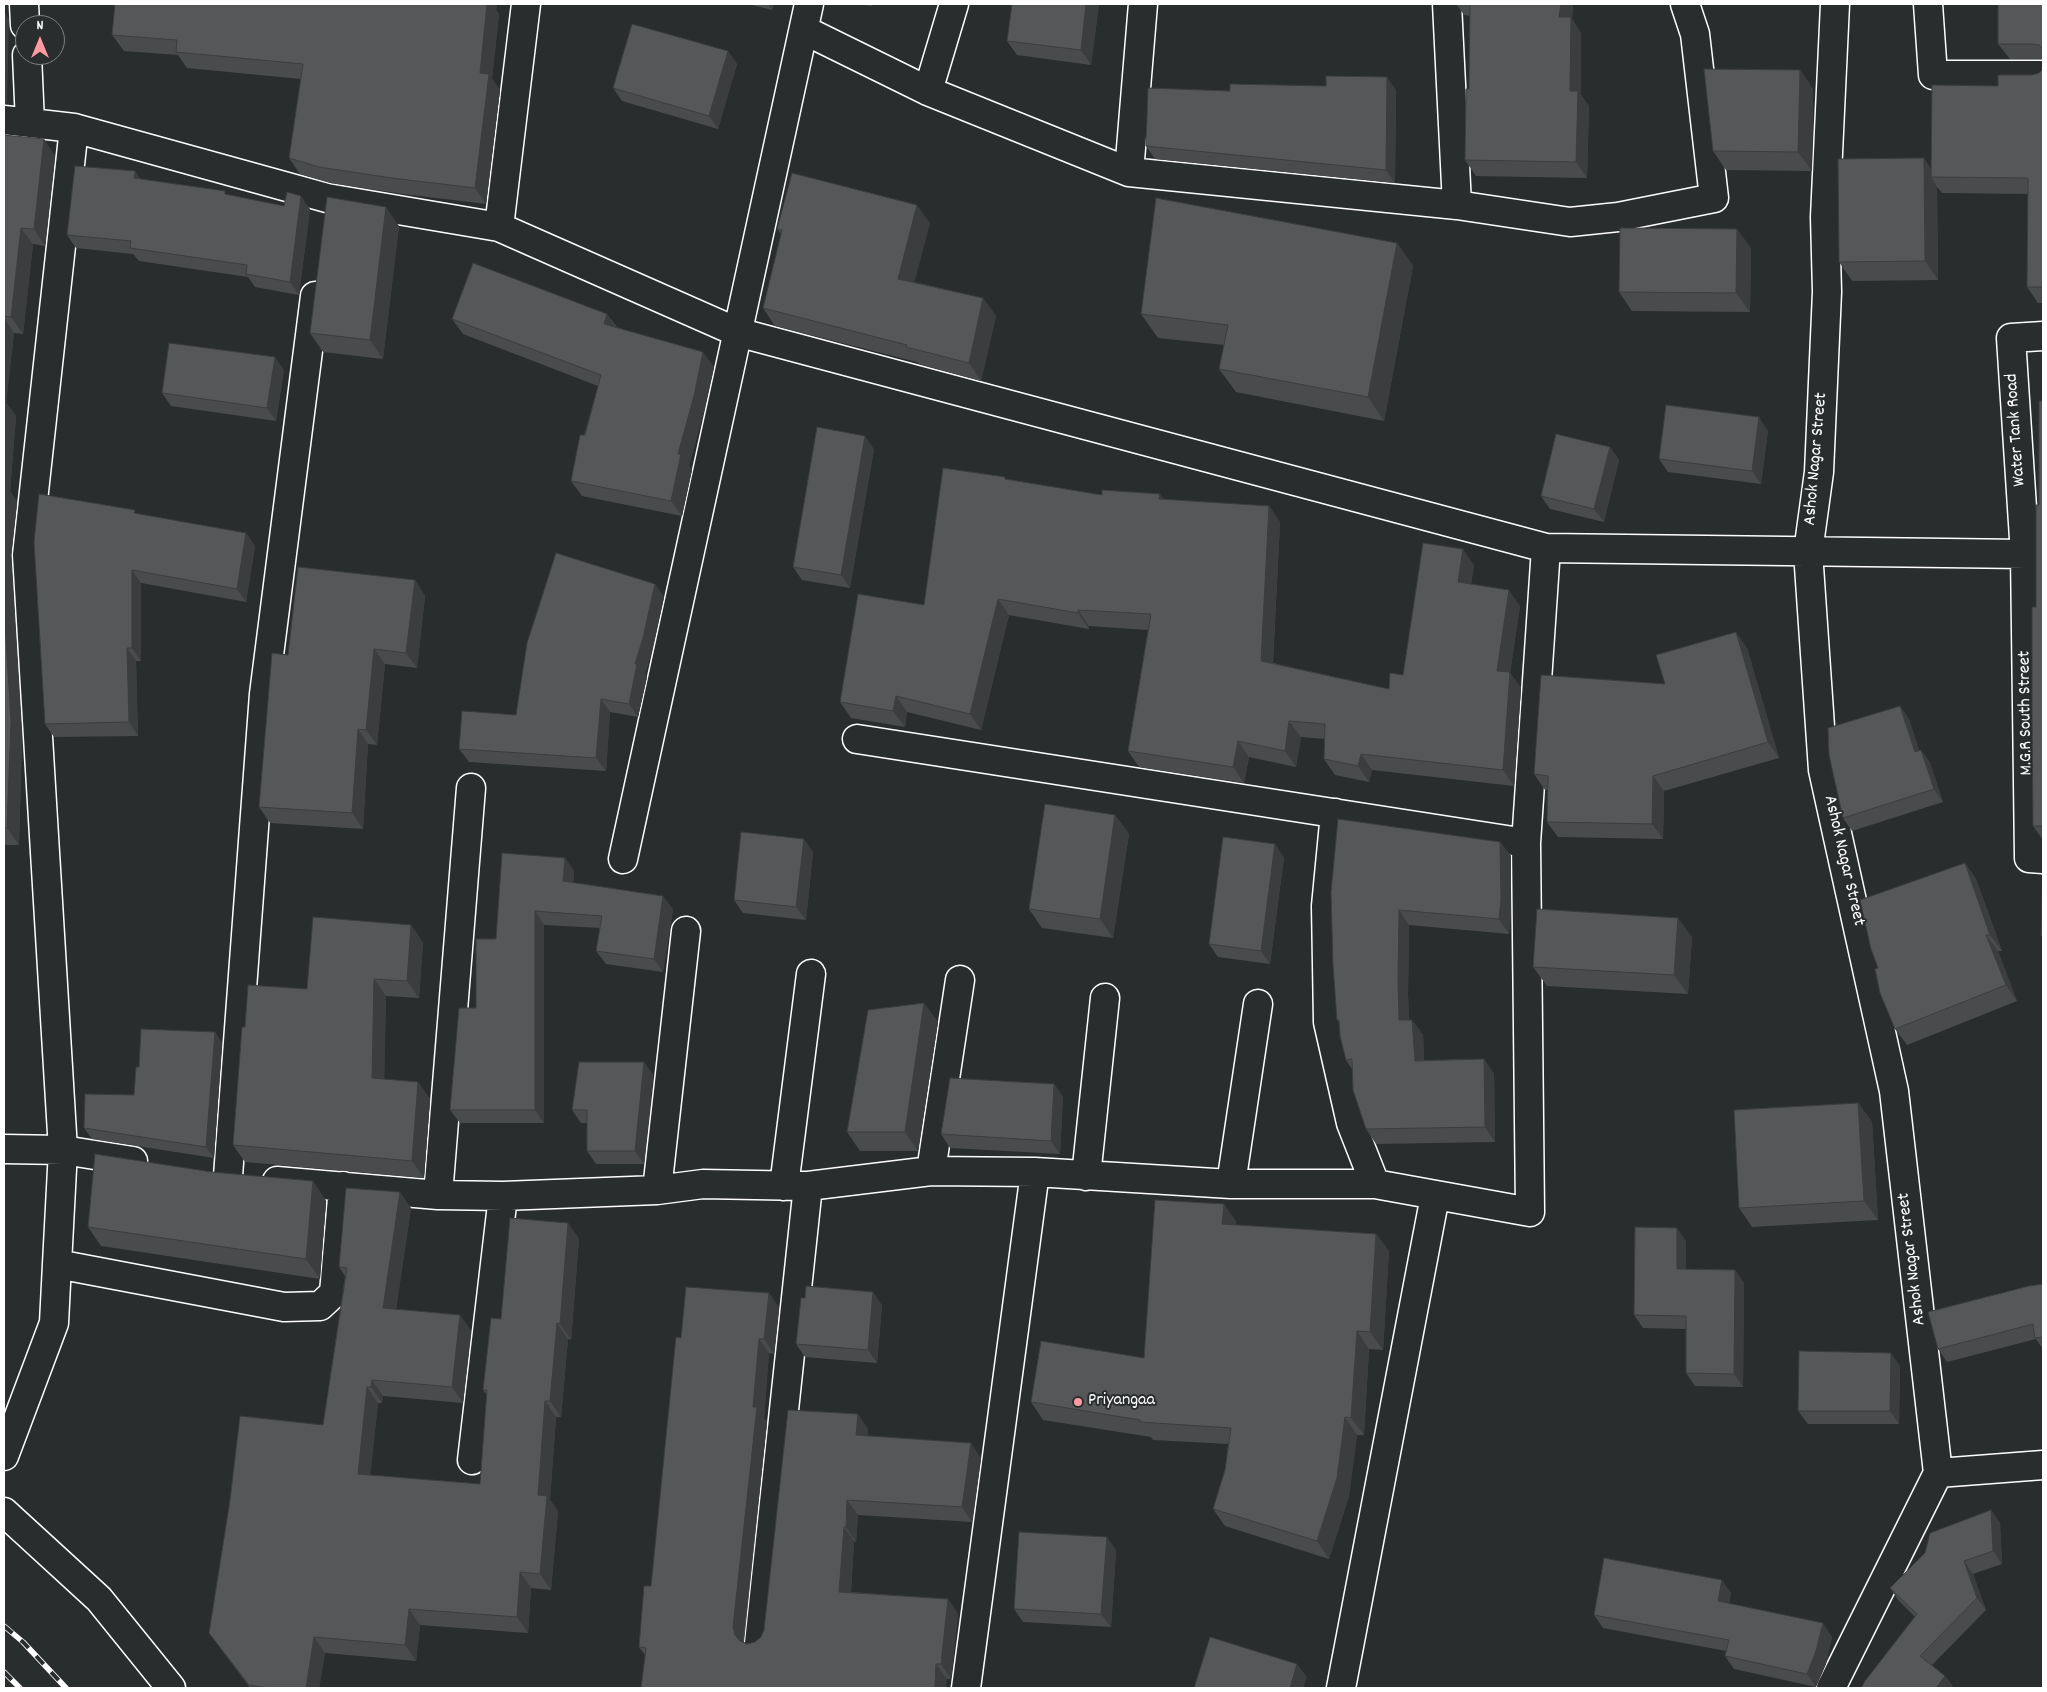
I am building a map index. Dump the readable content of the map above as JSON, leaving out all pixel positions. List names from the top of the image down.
{
  "streets": {
    "street": ["Water Tank Road", "Ashok Nagar Street", "M.G.R South Street"]
  },
  "crossings": [
    ["Water Tank Road", "M.G.R South Street"]
  ],
  "places": ["Priyangaa"],
  "north": "top"
}
